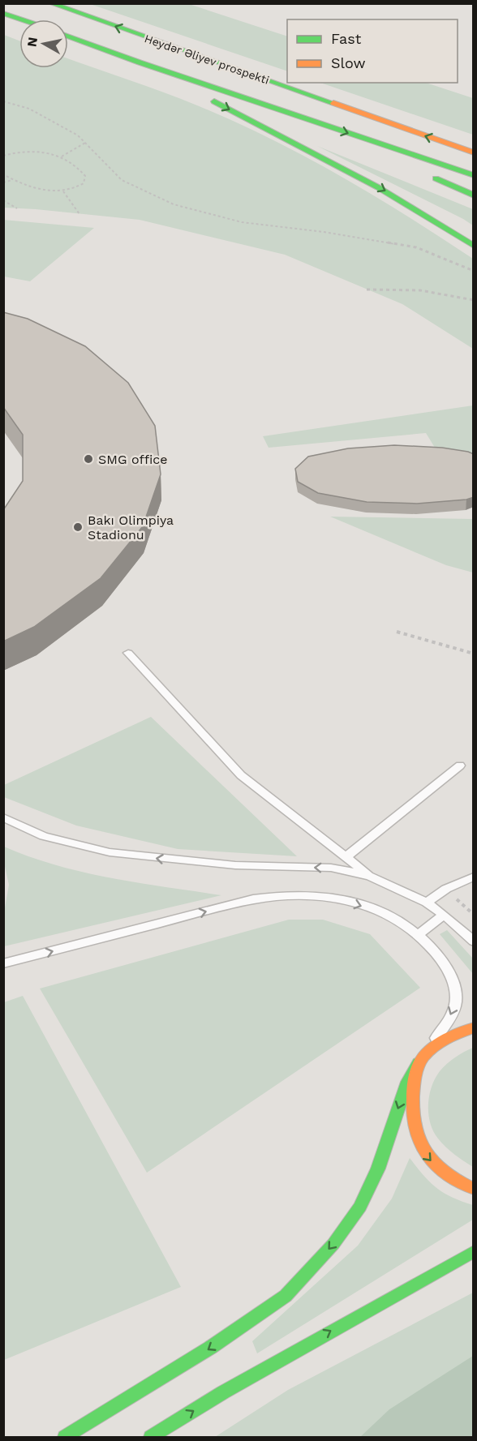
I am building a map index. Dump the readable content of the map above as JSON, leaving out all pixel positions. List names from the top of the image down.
{
  "streets": {
    "main road": ["Heydər Əliyev prospekti"]
  },
  "places": ["SMG office", "Bakı Olimpiya Stadionu"],
  "legend": ["Fast", "Slow"],
  "north": "left"
}
